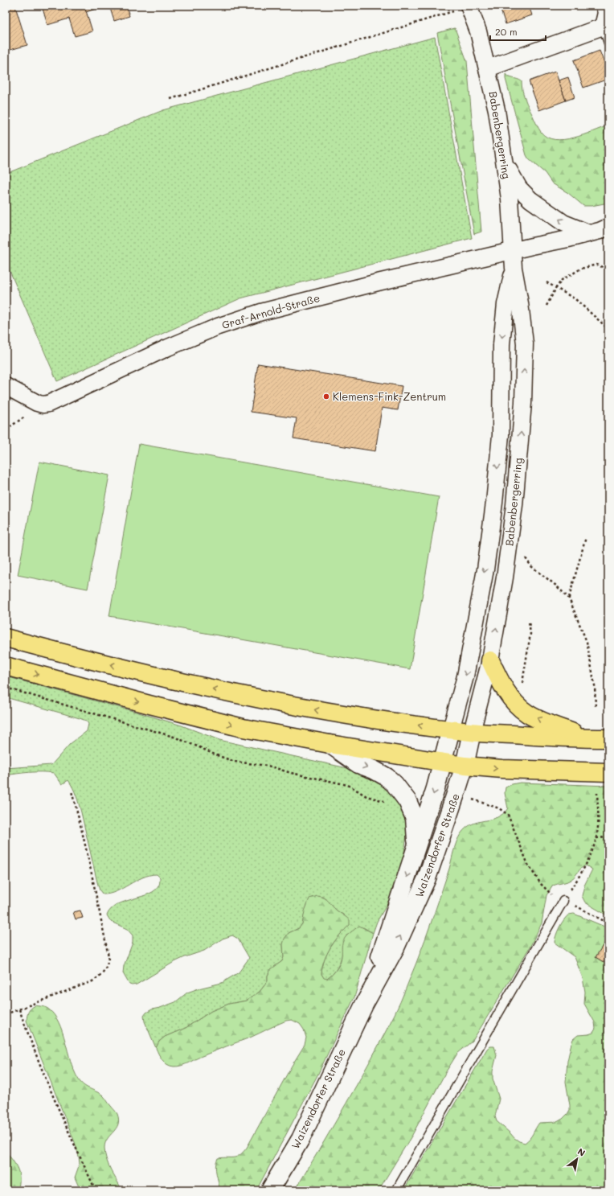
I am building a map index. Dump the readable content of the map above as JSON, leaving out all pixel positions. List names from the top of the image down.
{
  "streets": {
    "main road": ["Waizendorfer Straße"],
    "street": ["Babenbergerring", "Graf-Arnold-Straße"]
  },
  "crossings": [
    ["Babenbergerring", "Graf-Arnold-Straße"],
    ["Babenbergerring", "Waizendorfer Straße"]
  ],
  "places": ["Klemens-Fink-Zentrum"],
  "scale_bar": "20 m",
  "north": "top right"
}
